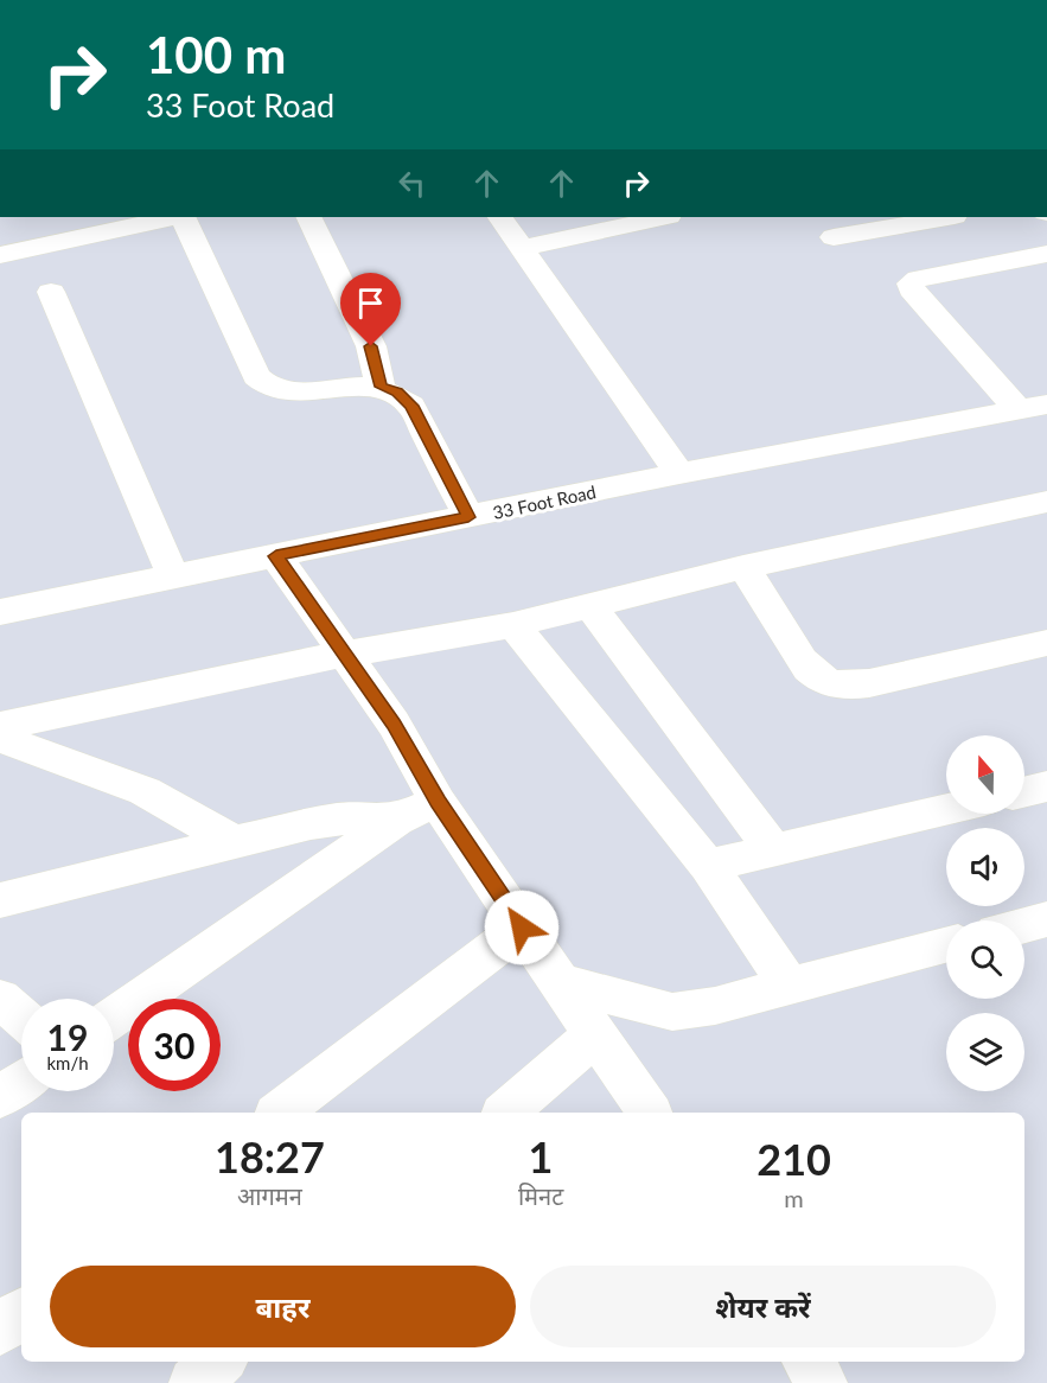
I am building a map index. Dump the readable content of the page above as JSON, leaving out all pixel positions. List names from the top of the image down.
{
  "streets": {
    "street": ["33 Foot Road"]
  },
  "north": "top",
  "page": {
    "turn": ["100 m", "33 Foot Road"],
    "speed": "19 km/h",
    "limit": "30",
    "eta": [
      "18:27",
      "आगमन",
      "1",
      "मिनट",
      "210",
      "m"
    ],
    "buttons": ["बाहर", "शेयर करें"]
  }
}
